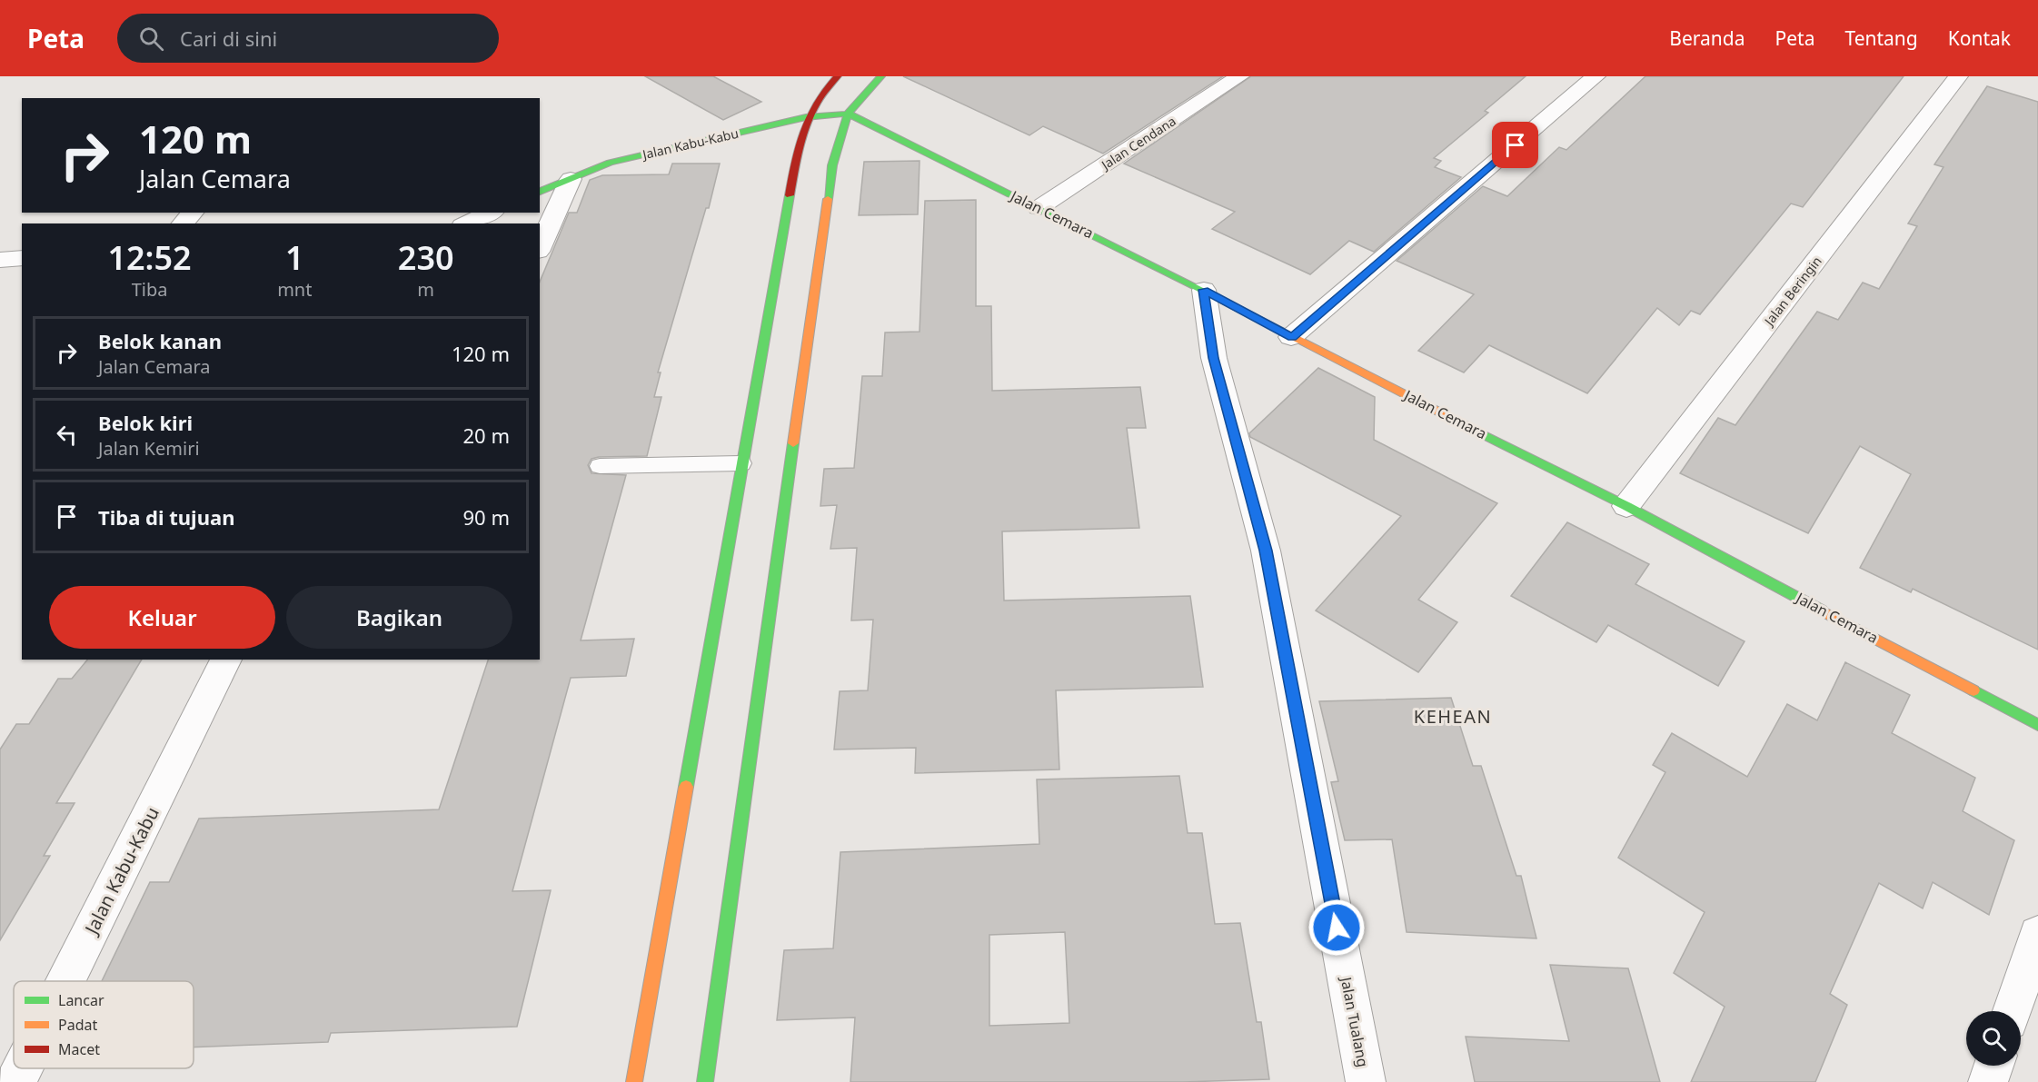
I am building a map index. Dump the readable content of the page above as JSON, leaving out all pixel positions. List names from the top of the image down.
{
  "streets": {
    "main road": ["Jalan Kabu-Kabu", "Jalan Cemara"],
    "street": ["Jalan Cendana", "Jalan Beringin", "Jalan Tualang"]
  },
  "crossings": [
    ["Jalan Cendana", "Jalan Cemara"],
    ["Jalan Kabu-Kabu", "Jalan Cemara"],
    ["Jalan Cemara", "Jalan Beringin"],
    ["Jalan Cemara", "Jalan Tualang"]
  ],
  "districts": ["KEHEAN"],
  "legend": ["Lancar", "Padat", "Macet"],
  "page": {
    "header": "Peta",
    "search": "Cari di sini",
    "nav": [
      "Beranda",
      "Peta",
      "Tentang",
      "Kontak"
    ],
    "turn": ["120 m", "Jalan Cemara"],
    "eta": [
      "12:52",
      "Tiba",
      "1",
      "mnt",
      "230",
      "m"
    ],
    "list": [
      {
        "name": "Belok kanan",
        "note": "Jalan Cemara",
        "value": "120 m"
      },
      {
        "name": "Belok kiri",
        "note": "Jalan Kemiri",
        "value": "20 m"
      },
      {
        "name": "Tiba di tujuan",
        "value": "90 m"
      }
    ],
    "buttons": ["Keluar", "Bagikan"]
  }
}
